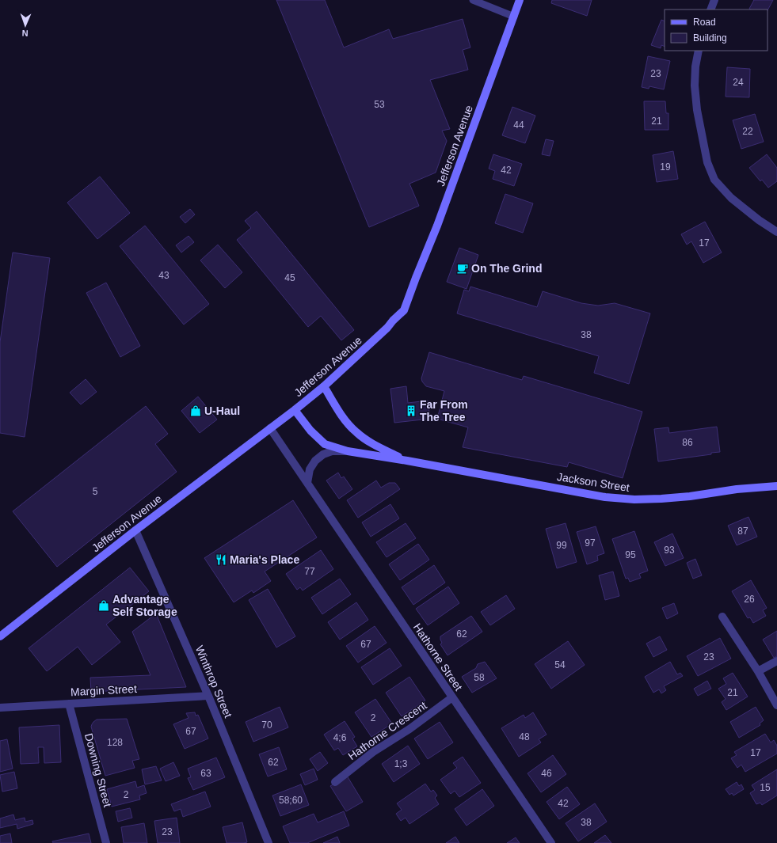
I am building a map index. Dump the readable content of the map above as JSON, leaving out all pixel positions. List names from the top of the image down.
{
  "streets": {
    "main road": ["Jefferson Avenue", "Jackson Street"],
    "street": [
      "Hathorne Street",
      "Winthrop Street",
      "Margin Street",
      "Hathorne Crescent",
      "Downing Street"
    ]
  },
  "crossings": [
    ["Jefferson Avenue", "Jackson Street"],
    ["Jefferson Avenue", "Hathorne Street"],
    ["Jefferson Avenue", "Winthrop Street"],
    ["Hathorne Street", "Hathorne Crescent"],
    ["Winthrop Street", "Margin Street"],
    ["Margin Street", "Downing Street"]
  ],
  "places": {
    "cafe": ["On The Grind"],
    "shop": ["U-Haul", "Advantage Self Storage"],
    "building": ["Far From The Tree"],
    "restaurant": ["Maria's Place"]
  },
  "house_numbers": [
    "23",
    "24",
    "53",
    "21",
    "44",
    "22",
    "19",
    "42",
    "17",
    "43",
    "45",
    "38",
    "86",
    "5",
    "87",
    "97",
    "99",
    "93",
    "95",
    "77",
    "26",
    "62",
    "67",
    "23",
    "54",
    "58",
    "21",
    "2",
    "70",
    "67",
    "48",
    "4;6",
    "128",
    "17",
    "62",
    "1;3",
    "63",
    "46",
    "15",
    "2",
    "58;60",
    "42",
    "38",
    "23"
  ],
  "legend": ["Road", "Building"],
  "north": "bottom"
}
